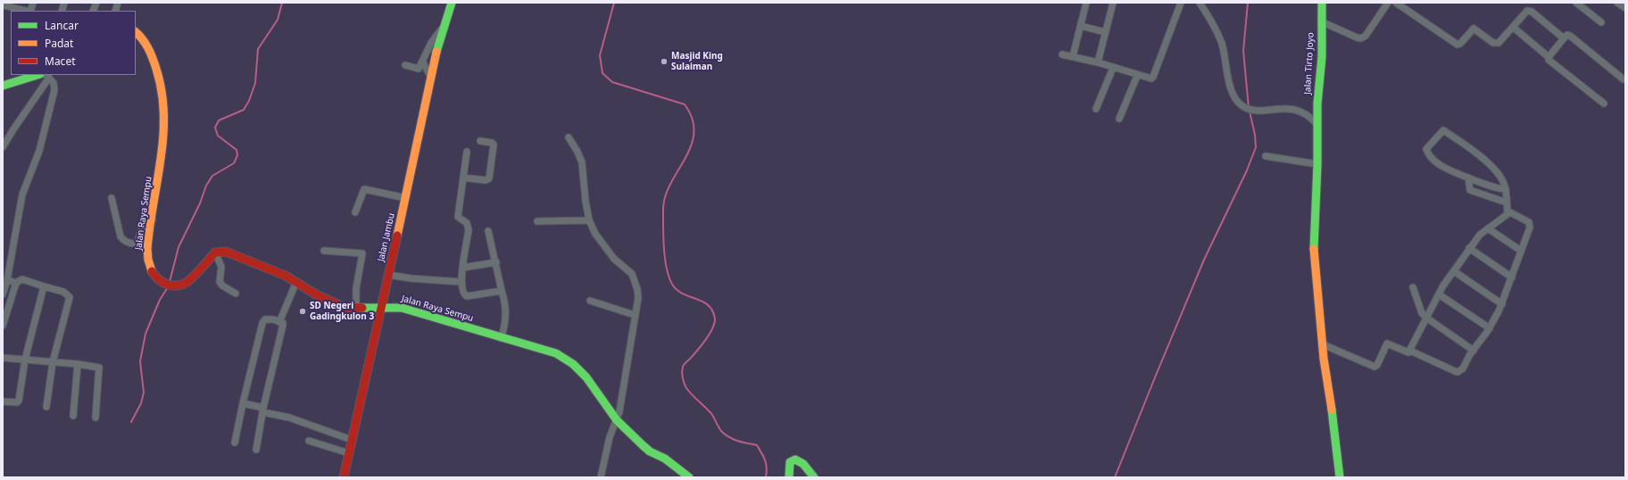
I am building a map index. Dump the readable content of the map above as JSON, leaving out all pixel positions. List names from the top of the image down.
{
  "streets": {
    "street": ["Jalan Tirto Joyo", "Jalan Raya Sempu", "Jalan Jambu"]
  },
  "crossings": [
    ["Jalan Raya Sempu", "Jalan Jambu"]
  ],
  "places": ["Masjid King Sulaiman", "SD Negeri Gadingkulon 3"],
  "legend": ["Lancar", "Padat", "Macet"]
}
